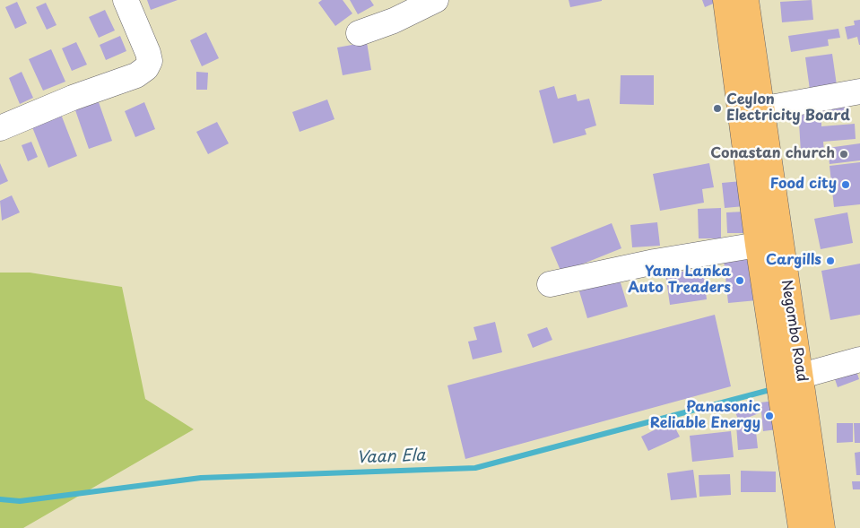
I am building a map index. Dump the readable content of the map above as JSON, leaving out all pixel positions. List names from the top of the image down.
{
  "streets": {
    "highway": ["Negombo Road"]
  },
  "water": ["Vaan Ela"],
  "places": [
    "Ceylon Electricity Board",
    "Conastan church",
    "Food city",
    "Cargills",
    "Yann Lanka Auto Treaders",
    "Panasonic Reliable Energy"
  ]
}
